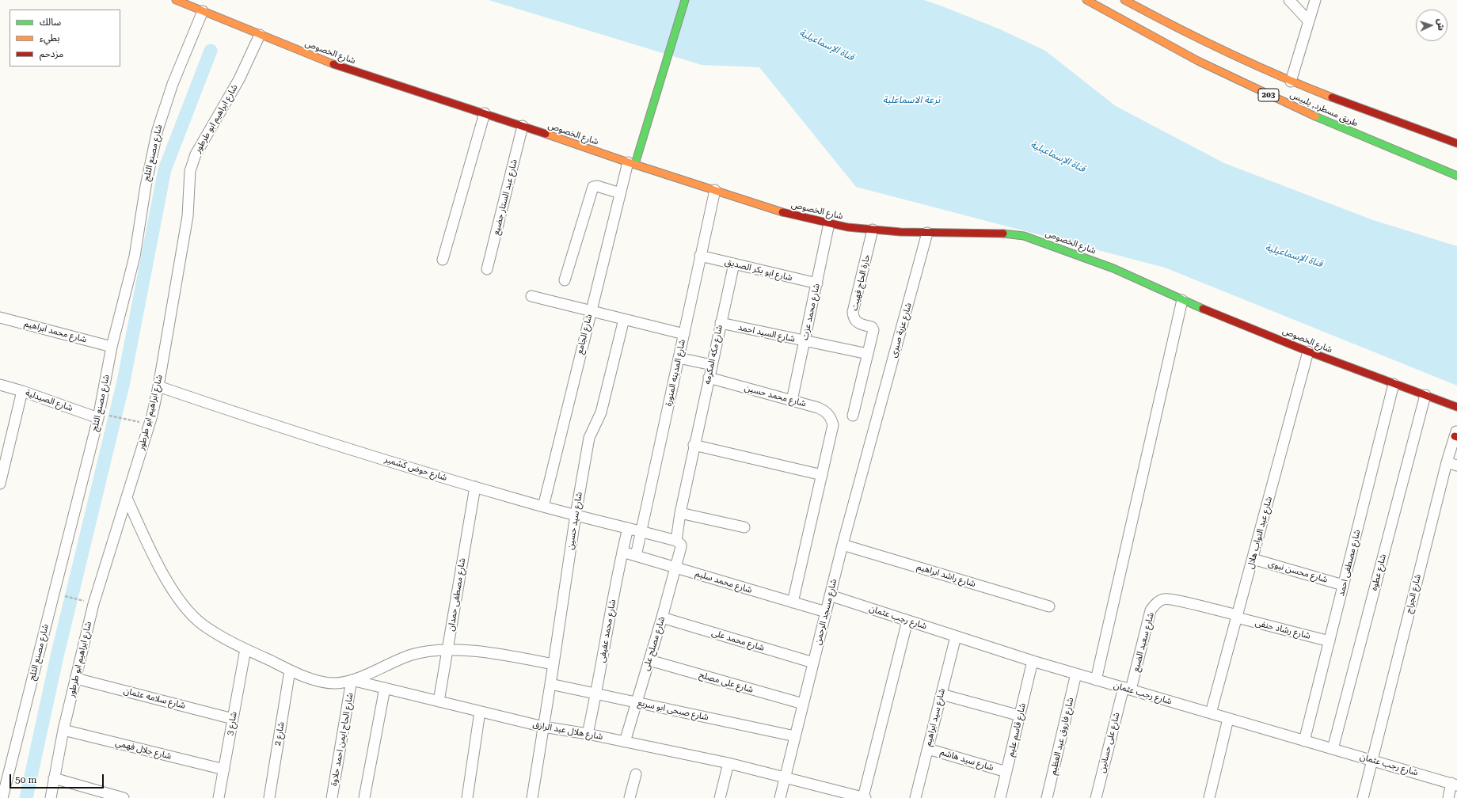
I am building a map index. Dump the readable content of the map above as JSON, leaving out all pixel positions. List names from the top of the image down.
{
  "streets": {
    "main road": ["شارع الخصوص", "203", "طريق مسطرد, بلبيس"],
    "street": [
      "شارع ابراهيم ابو طرطور",
      "شارع مصنع الثلج",
      "شارع عبد الستار جضيع",
      "شارع ابو بكر الصديق",
      "حارة الحاج فهيت",
      "شارع محمد عزت",
      "شارع عزبة صبرى",
      "شارع محمد ابراهيم",
      "شارع السيد احمد",
      "شارع الجامع",
      "شارع مكه المكرمه",
      "شارع المدينه المنورة",
      "شارع محمد حسين",
      "شارع الصيدلية",
      "شارع حوض كشمير",
      "شارع سيد حسين",
      "شارع عبد التواب هلال",
      "شارع مصطفى احمد",
      "شارع محسن نبوى",
      "شارع عطوه",
      "شارع راشد ابراهيم",
      "شارع محمد سليم",
      "شارع الجراج",
      "شارع مصطفى حمدان",
      "شارع مسجد الرحمن",
      "شارع رجب عثمان",
      "شارع رشاد حنفى",
      "شارع محمد عفيفى",
      "شارع محمد على",
      "شارع سعيد الضبع",
      "شارع مصلح على",
      "شارع على مصلح",
      "شارع سلامه عثمان",
      "شارع صبحى ابو سريع",
      "شارع سيد ابراهيم",
      "شارع 3",
      "شارع قاسم عليم",
      "شارع هلال عبد الرازق",
      "شارع 2",
      "شارع فاروق عبد العظيم",
      "شارع الحاج ايمن احمد حلاوة",
      "شارع على حسانين",
      "شارع جلال فهمي",
      "شارع سيد هاشم"
    ]
  },
  "crossings": [
    ["شارع الخصوص", "شارع ابراهيم ابو طرطور"],
    ["شارع الخصوص", "شارع مصنع الثلج"],
    ["شارع الخصوص", "شارع عبد الستار جضيع"],
    ["شارع الخصوص", "حارة الحاج فهيت"],
    ["شارع الخصوص", "شارع محمد عزت"],
    ["شارع الخصوص", "شارع عزبة صبرى"],
    ["شارع الخصوص", "شارع الجامع"],
    ["شارع الخصوص", "شارع المدينه المنورة"],
    ["شارع الخصوص", "شارع عبد التواب هلال"],
    ["شارع الخصوص", "شارع مصطفى احمد"],
    ["شارع الخصوص", "شارع عطوه"],
    ["شارع ابراهيم ابو طرطور", "شارع حوض كشمير"],
    ["شارع ابراهيم ابو طرطور", "شارع سلامه عثمان"],
    ["شارع ابراهيم ابو طرطور", "شارع جلال فهمي"],
    ["شارع مصنع الثلج", "شارع محمد ابراهيم"],
    ["شارع مصنع الثلج", "شارع الصيدلية"],
    ["شارع ابو بكر الصديق", "شارع محمد عزت"],
    ["شارع ابو بكر الصديق", "شارع مكه المكرمه"],
    ["شارع ابو بكر الصديق", "شارع المدينه المنورة"],
    ["حارة الحاج فهيت", "شارع السيد احمد"],
    ["شارع محمد عزت", "شارع السيد احمد"],
    ["شارع محمد عزت", "شارع محمد حسين"],
    ["شارع عزبة صبرى", "شارع مسجد الرحمن"],
    ["شارع السيد احمد", "شارع مكه المكرمه"],
    ["شارع الجامع", "شارع حوض كشمير"],
    ["شارع مكه المكرمه", "شارع محمد حسين"],
    ["شارع مكه المكرمه", "شارع حوض كشمير"],
    ["شارع مكه المكرمه", "شارع مصلح على"],
    ["شارع المدينه المنورة", "شارع حوض كشمير"],
    ["شارع المدينه المنورة", "شارع محمد سليم"],
    ["شارع حوض كشمير", "شارع سيد حسين"],
    ["شارع حوض كشمير", "شارع مصطفى حمدان"],
    ["شارع حوض كشمير", "شارع محمد عفيفى"],
    ["شارع حوض كشمير", "شارع مصلح على"],
    ["شارع سيد حسين", "شارع صبحى ابو سريع"],
    ["شارع سيد حسين", "شارع هلال عبد الرازق"],
    ["شارع عبد التواب هلال", "شارع محسن نبوى"],
    ["شارع عبد التواب هلال", "شارع رجب عثمان"],
    ["شارع عبد التواب هلال", "شارع رشاد حنفى"],
    ["شارع عبد التواب هلال", "شارع سعيد الضبع"],
    ["شارع مصطفى احمد", "شارع محسن نبوى"],
    ["شارع مصطفى احمد", "شارع رجب عثمان"],
    ["شارع مصطفى احمد", "شارع رشاد حنفى"],
    ["شارع عطوه", "شارع رجب عثمان"],
    ["شارع راشد ابراهيم", "شارع مسجد الرحمن"],
    ["شارع محمد سليم", "شارع مسجد الرحمن"],
    ["شارع محمد سليم", "شارع محمد عفيفى"],
    ["شارع محمد سليم", "شارع مصلح على"],
    ["شارع الجراج", "شارع رجب عثمان"],
    ["شارع مصطفى حمدان", "شارع هلال عبد الرازق"],
    ["شارع مسجد الرحمن", "شارع رجب عثمان"],
    ["شارع مسجد الرحمن", "شارع محمد على"],
    ["شارع مسجد الرحمن", "شارع على مصلح"],
    ["شارع مسجد الرحمن", "شارع صبحى ابو سريع"],
    ["شارع مسجد الرحمن", "شارع هلال عبد الرازق"],
    ["شارع رجب عثمان", "شارع سعيد الضبع"],
    ["شارع رجب عثمان", "شارع سيد ابراهيم"],
    ["شارع رجب عثمان", "شارع قاسم عليم"],
    ["شارع رجب عثمان", "شارع فاروق عبد العظيم"],
    ["شارع رجب عثمان", "شارع على حسانين"],
    ["شارع رشاد حنفى", "شارع سعيد الضبع"],
    ["شارع محمد عفيفى", "شارع صبحى ابو سريع"],
    ["شارع محمد عفيفى", "شارع هلال عبد الرازق"],
    ["شارع محمد على", "شارع مصلح على"],
    ["شارع سعيد الضبع", "شارع على حسانين"],
    ["شارع مصلح على", "شارع على مصلح"],
    ["شارع مصلح على", "شارع صبحى ابو سريع"],
    ["شارع مصلح على", "شارع هلال عبد الرازق"],
    ["شارع سلامه عثمان", "شارع 3"],
    ["شارع سيد ابراهيم", "شارع سيد هاشم"],
    ["شارع 3", "شارع جلال فهمي"],
    ["شارع قاسم عليم", "شارع سيد هاشم"],
    ["شارع هلال عبد الرازق", "شارع الحاج ايمن احمد حلاوة"]
  ],
  "water": ["قناة الإسماعيلية", "ترعة الاسماعلية"],
  "legend": ["سالك", "بطيء", "مزدحم"],
  "scale_bar": "50 m",
  "north": "right"
}
